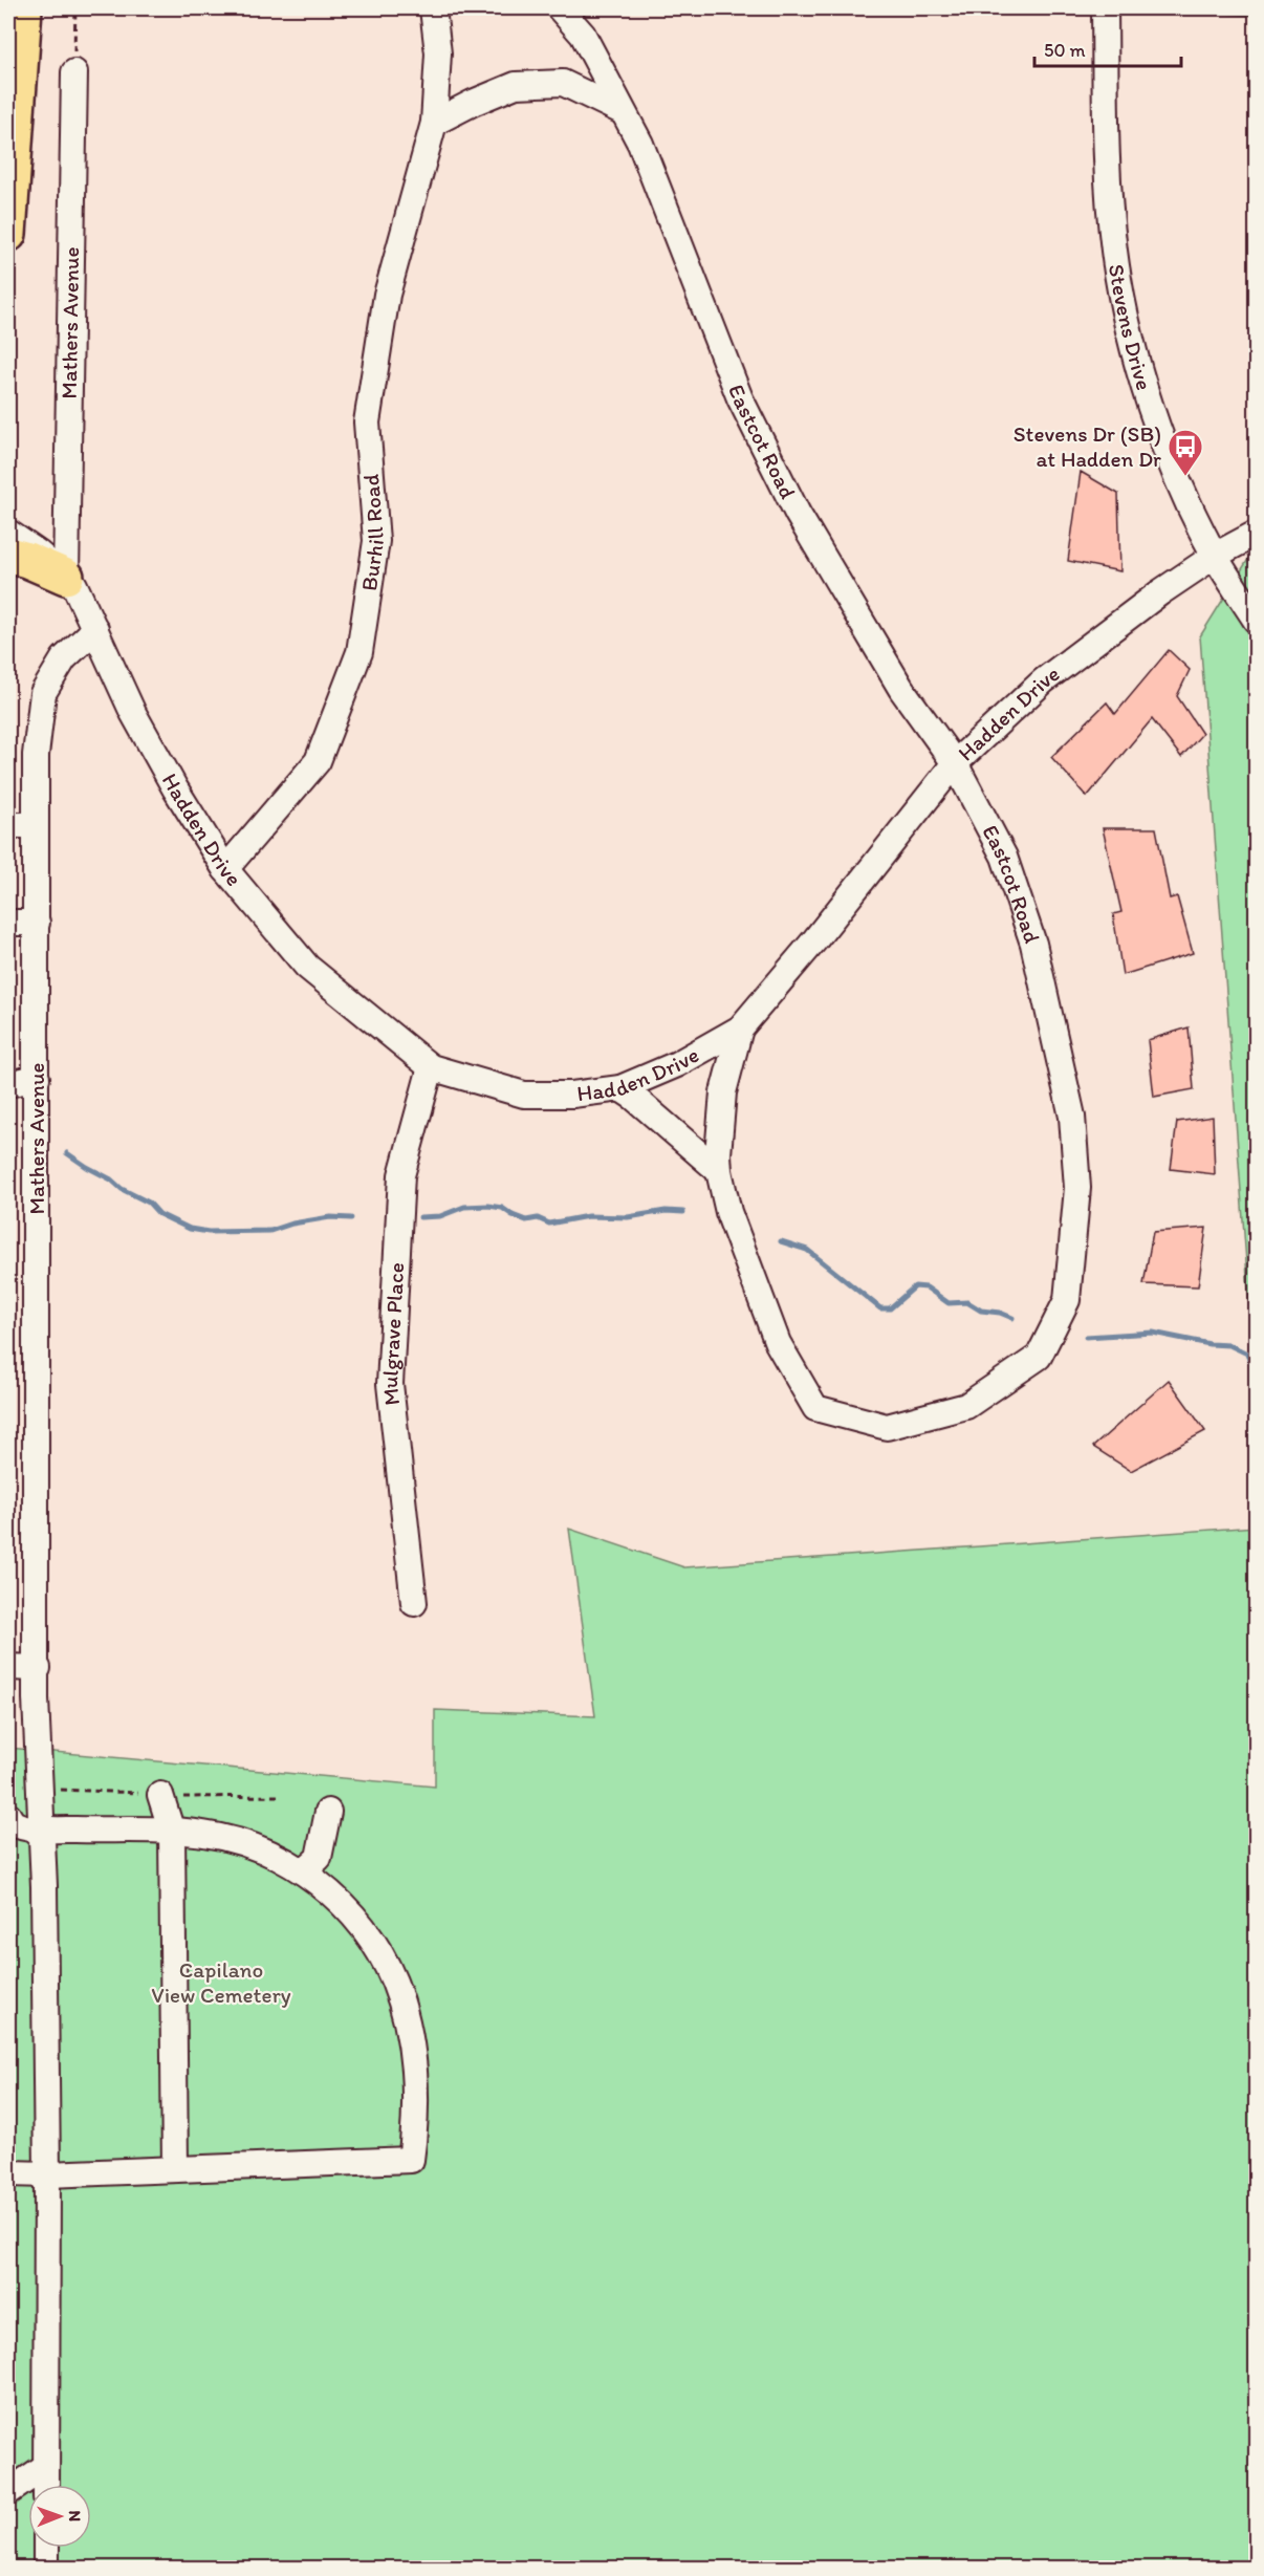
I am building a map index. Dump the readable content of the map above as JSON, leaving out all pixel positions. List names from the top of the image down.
{
  "streets": {
    "street": [
      "Mathers Avenue",
      "Stevens Drive",
      "Eastcot Road",
      "Burhill Road",
      "Hadden Drive",
      "Mulgrave Place"
    ]
  },
  "crossings": [
    ["Mathers Avenue", "Hadden Drive"],
    ["Stevens Drive", "Hadden Drive"],
    ["Eastcot Road", "Hadden Drive"],
    ["Burhill Road", "Hadden Drive"],
    ["Hadden Drive", "Mulgrave Place"]
  ],
  "parks": ["Capilano View Cemetery"],
  "places": {
    "bus stop": ["Stevens Dr (SB) at Hadden Dr"]
  },
  "scale_bar": "50 m",
  "north": "right"
}
